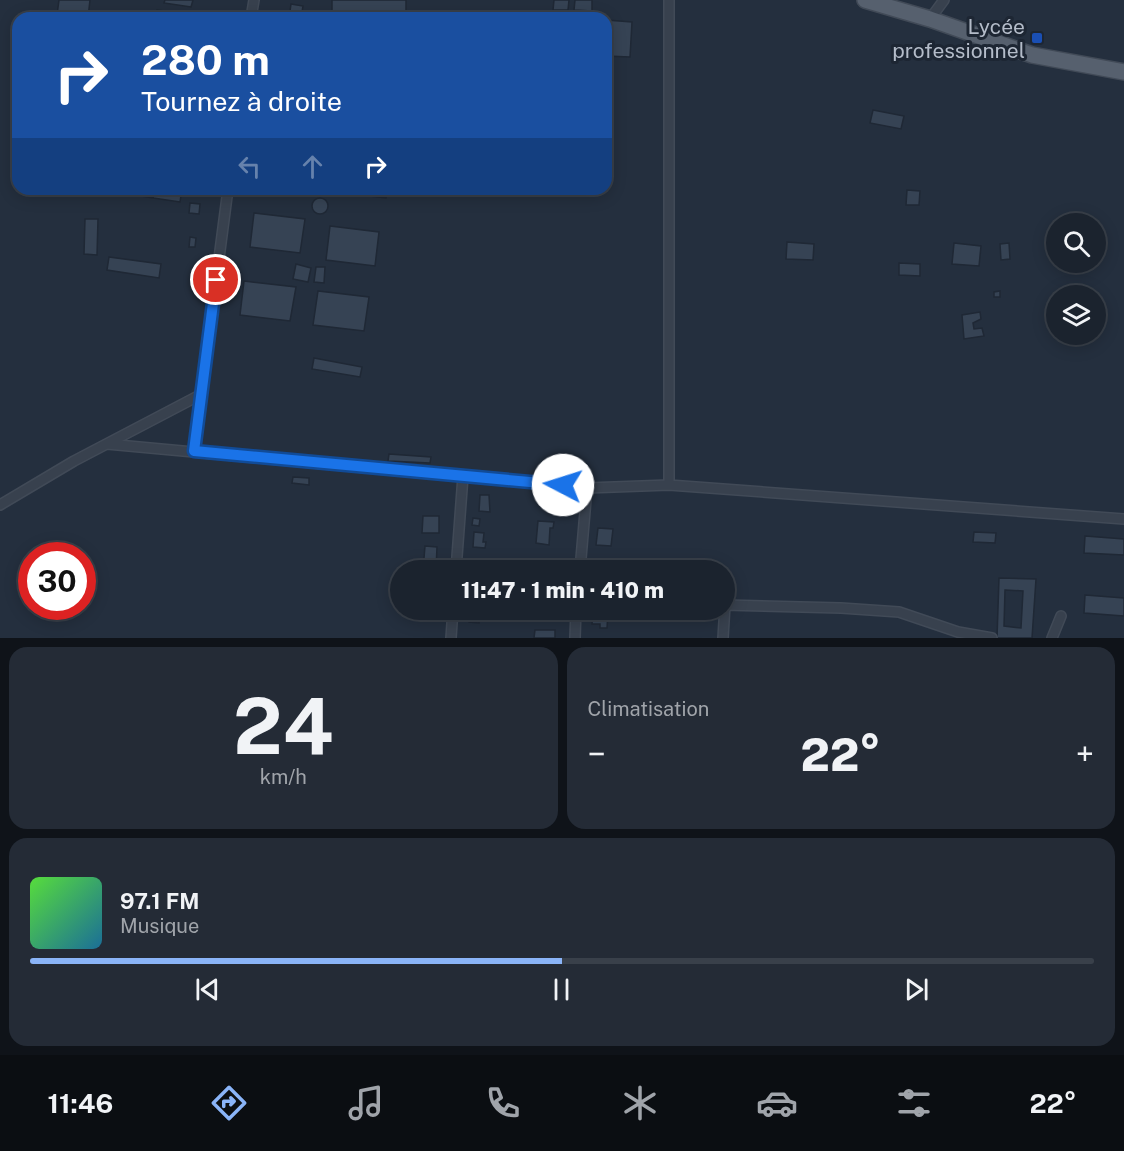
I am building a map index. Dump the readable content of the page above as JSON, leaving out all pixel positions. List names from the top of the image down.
{
  "places": {
    "transit": ["Lycée professionnel"]
  },
  "page": {
    "turn": ["280 m", "Tournez à droite"],
    "limit": "30",
    "trip": "11:47 · 1 min · 410 m",
    "tile": [
      ["24", "km/h"],
      "Climatisation"
    ],
    "heat": ["−", "22°", "+"],
    "song": ["97.1 FM", "Musique"],
    "tabs": ["11:46", "22°"]
  }
}
